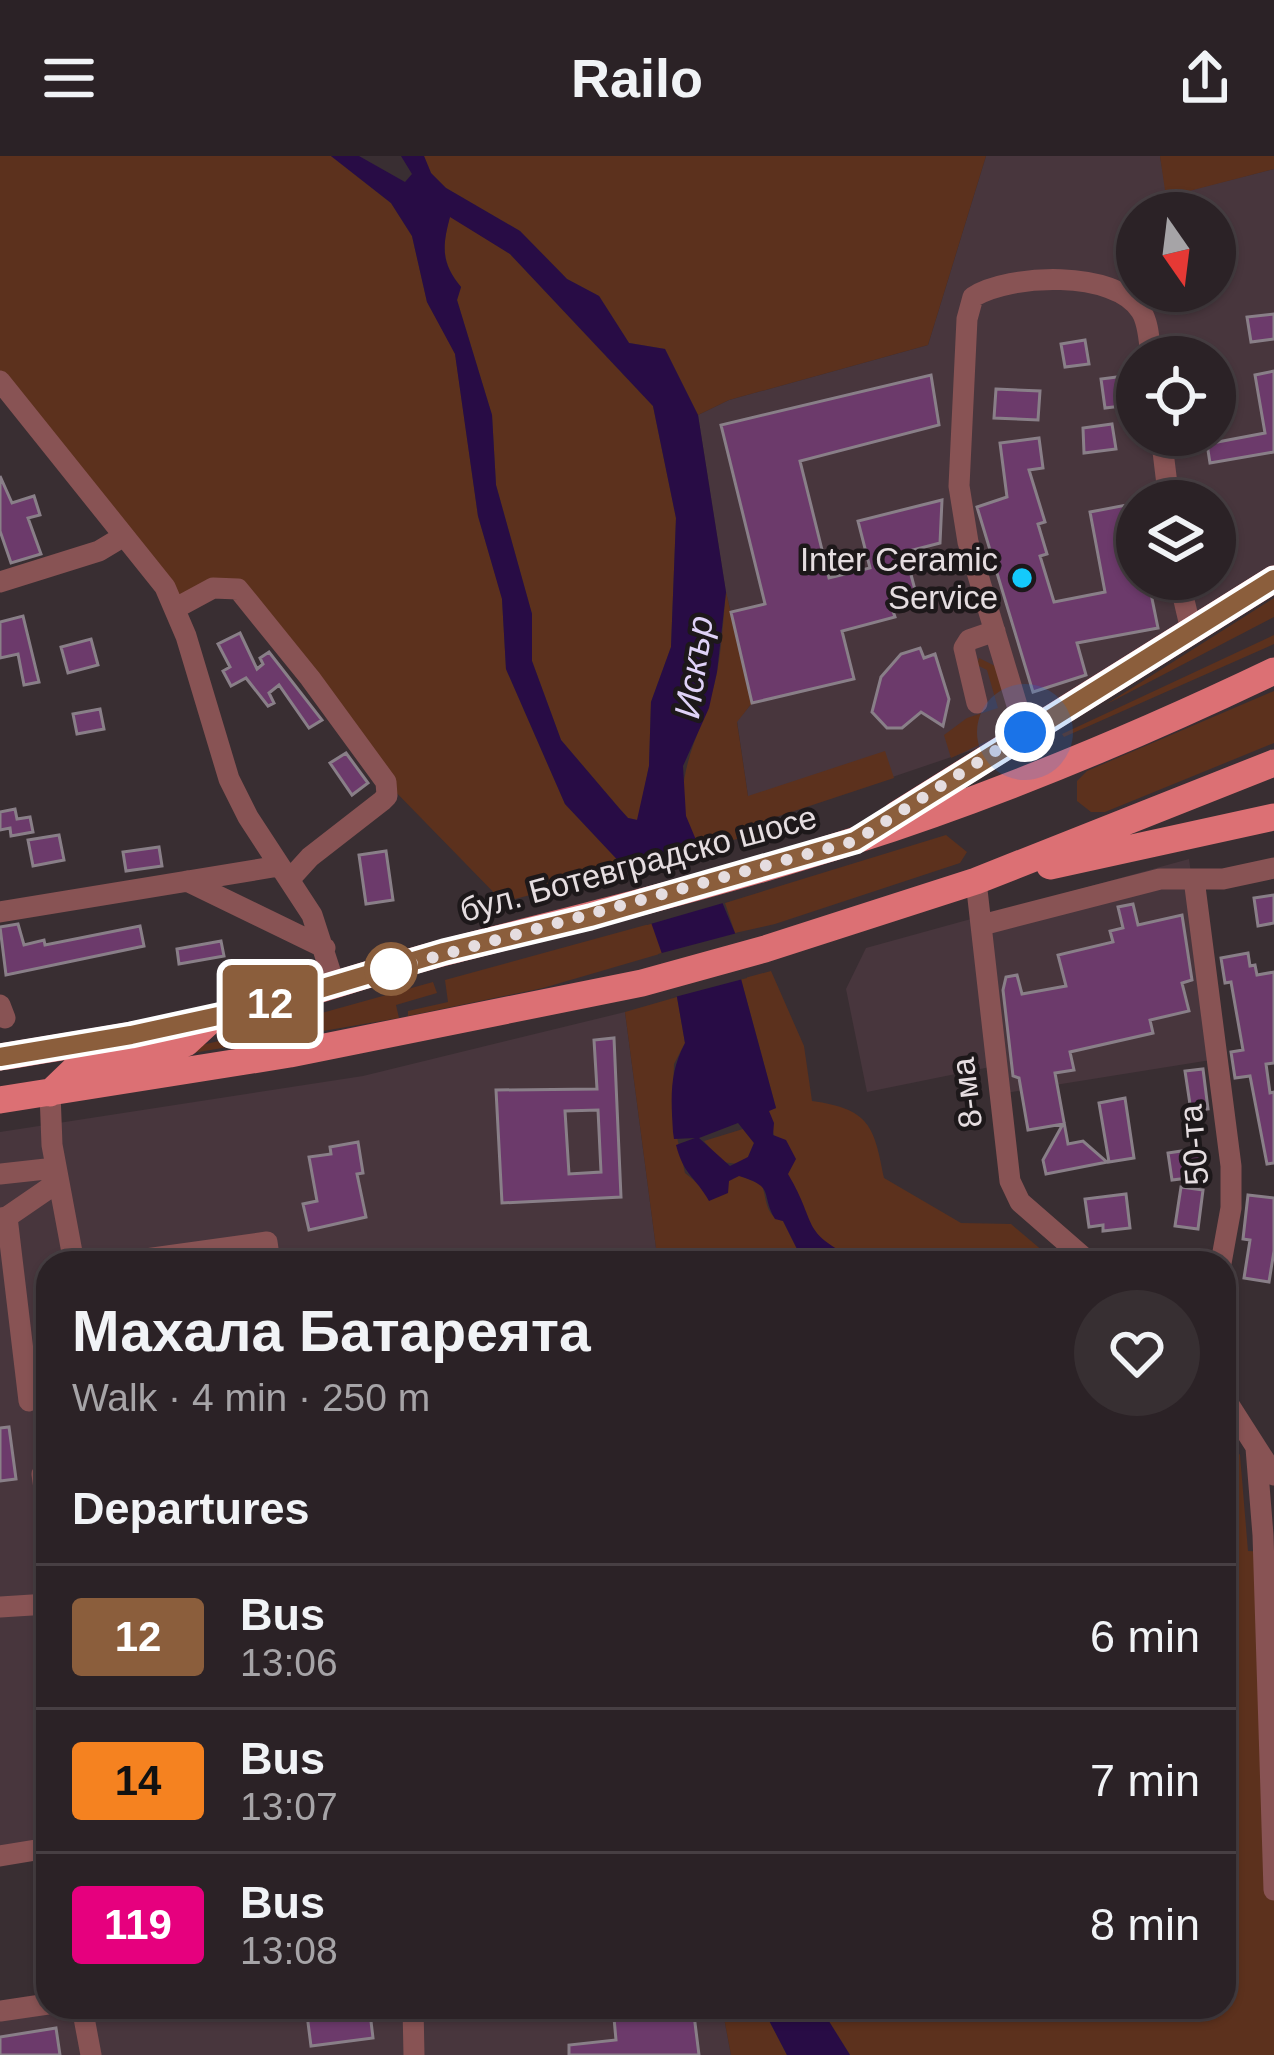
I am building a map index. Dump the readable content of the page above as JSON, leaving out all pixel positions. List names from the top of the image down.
{
  "streets": {
    "main road": ["бул. Ботевградско шосе"],
    "street": ["8-ма", "50-та"]
  },
  "water": ["Искър"],
  "places": ["Inter Ceramic Service"],
  "lines": ["bus line 12"],
  "north": "bottom",
  "page": {
    "header": "Railo",
    "on_map": "12",
    "heading": [
      ["Махала Батареята", "Walk · 4 min · 250 m"],
      "Departures"
    ],
    "list": [
      {
        "mark": "12",
        "name": "Bus",
        "note": "13:06",
        "value": "6 min"
      },
      {
        "mark": "14",
        "name": "Bus",
        "note": "13:07",
        "value": "7 min"
      },
      {
        "mark": "119",
        "name": "Bus",
        "note": "13:08",
        "value": "8 min"
      }
    ]
  }
}
